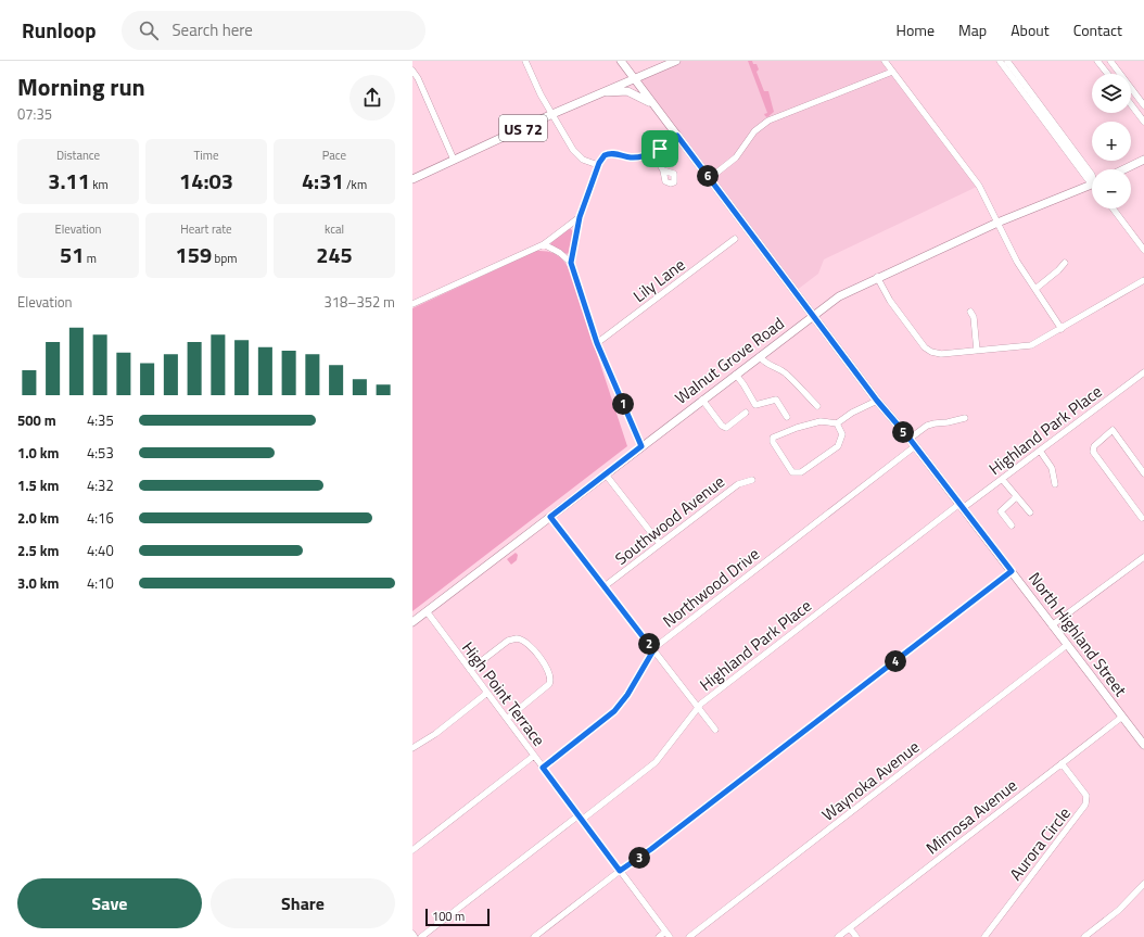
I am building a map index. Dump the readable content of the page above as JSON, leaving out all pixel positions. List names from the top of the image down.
{
  "streets": {
    "main road": ["US 72", "Walnut Grove Road", "North Highland Street"],
    "street": [
      "Lily Lane",
      "Highland Park Place",
      "Southwood Avenue",
      "Northwood Drive",
      "High Point Terrace",
      "Waynoka Avenue",
      "Mimosa Avenue",
      "Aurora Circle"
    ]
  },
  "crossings": [
    ["US 72", "North Highland Street"],
    ["Walnut Grove Road", "North Highland Street"],
    ["Walnut Grove Road", "High Point Terrace"],
    ["Highland Park Place", "North Highland Street"],
    ["Highland Park Place", "High Point Terrace"],
    ["Northwood Drive", "North Highland Street"],
    ["Northwood Drive", "High Point Terrace"],
    ["North Highland Street", "Waynoka Avenue"],
    ["North Highland Street", "Mimosa Avenue"],
    ["Mimosa Avenue", "Aurora Circle"]
  ],
  "scale_bar": "100 m",
  "page": {
    "header": "Runloop",
    "search": "Search here",
    "nav": [
      "Home",
      "Map",
      "About",
      "Contact"
    ],
    "heading": ["Morning run", "07:35"],
    "map_buttons": ["+", "−"],
    "stats": [
      ["Distance", "3.11 km"],
      ["Time", "14:03"],
      ["Pace", "4:31 /km"],
      ["Elevation", "51 m"],
      ["Heart rate", "159 bpm"],
      ["kcal", "245"]
    ],
    "pins": [
      "6",
      "1",
      "5",
      "2",
      "4",
      "3"
    ],
    "chart": ["Elevation", "318–352 m"],
    "list": [
      {
        "name": "500 m",
        "note": "4:35"
      },
      {
        "name": "1.0 km",
        "note": "4:53"
      },
      {
        "name": "1.5 km",
        "note": "4:32"
      },
      {
        "name": "2.0 km",
        "note": "4:16"
      },
      {
        "name": "2.5 km",
        "note": "4:40"
      },
      {
        "name": "3.0 km",
        "note": "4:10"
      }
    ],
    "buttons": ["Save", "Share"],
    "scale": "100 m"
  }
}
